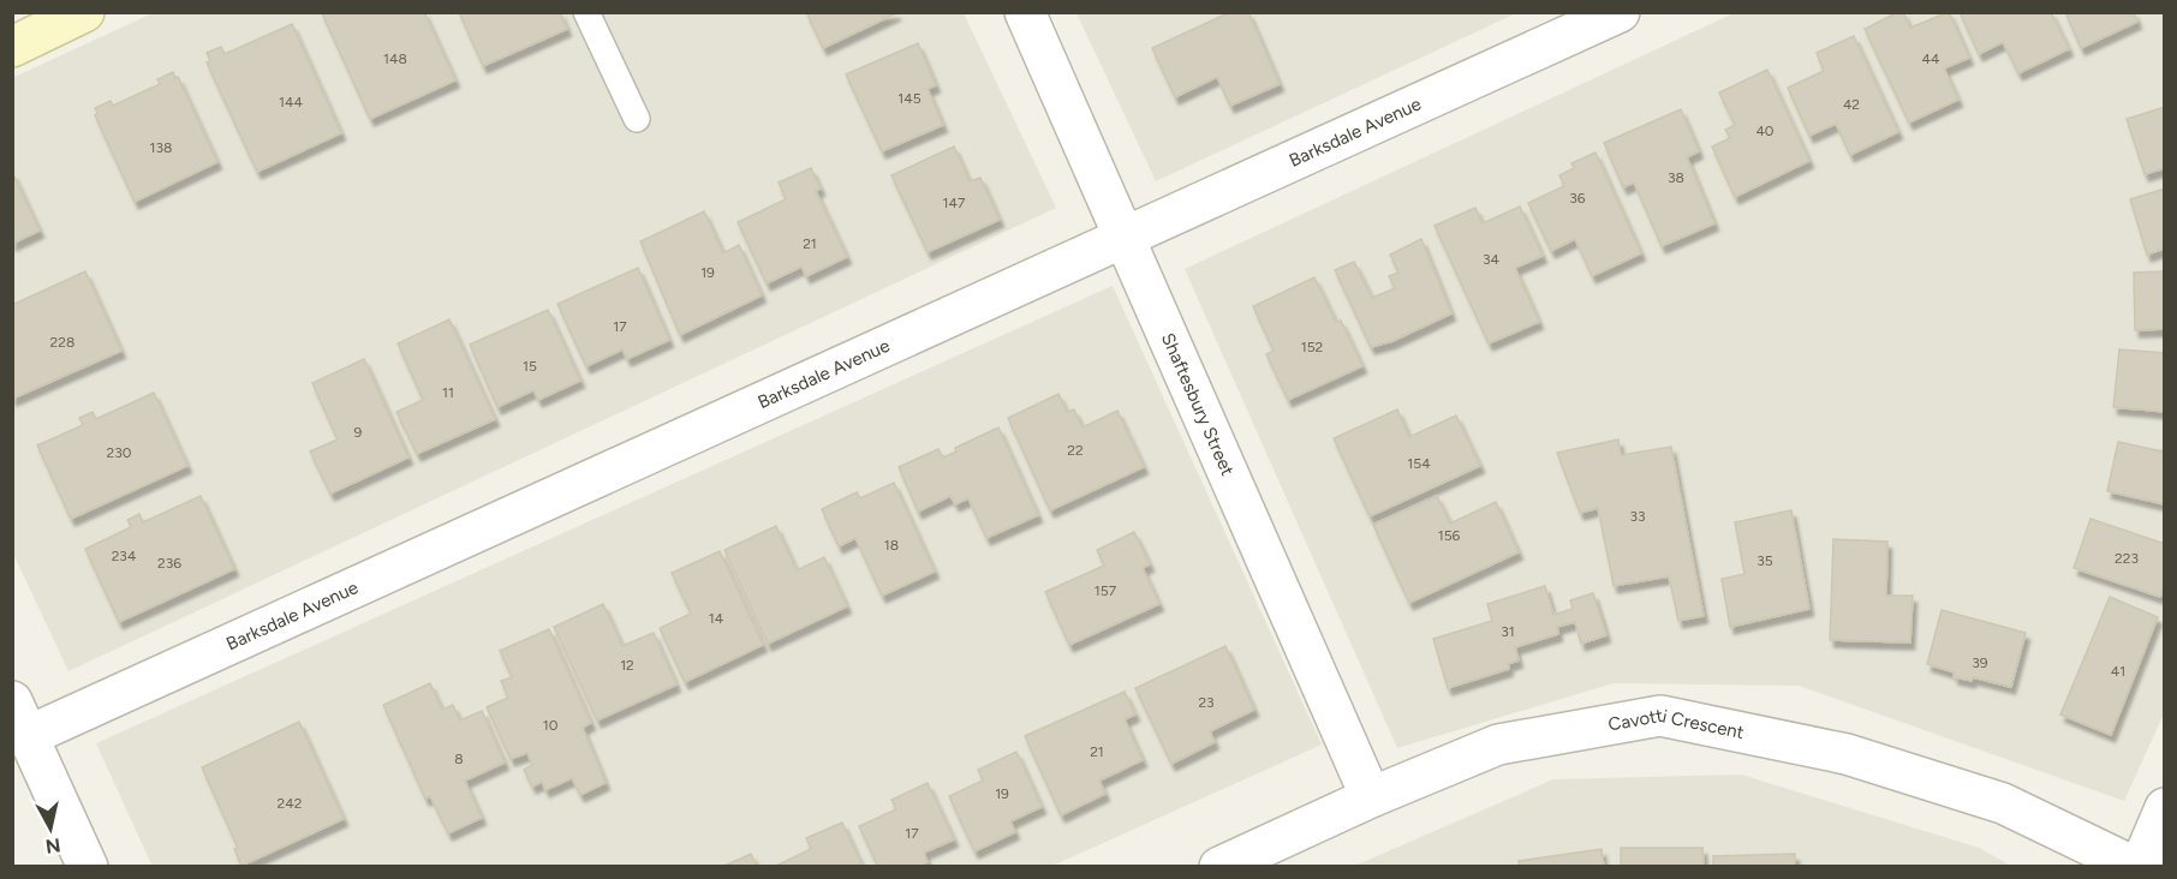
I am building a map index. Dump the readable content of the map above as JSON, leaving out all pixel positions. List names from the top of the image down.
{
  "streets": {
    "street": ["Barksdale Avenue", "Shaftesbury Street", "Cavotti Crescent"]
  },
  "crossings": [
    ["Barksdale Avenue", "Shaftesbury Street"],
    ["Shaftesbury Street", "Cavotti Crescent"]
  ],
  "house_numbers": [
    "148",
    "44",
    "145",
    "144",
    "42",
    "40",
    "138",
    "38",
    "36",
    "147",
    "21",
    "34",
    "19",
    "17",
    "228",
    "152",
    "15",
    "11",
    "9",
    "22",
    "230",
    "154",
    "33",
    "156",
    "18",
    "234",
    "223",
    "35",
    "236",
    "157",
    "14",
    "31",
    "39",
    "12",
    "41",
    "23",
    "10",
    "21",
    "8",
    "19",
    "242",
    "17"
  ],
  "north": "bottom"
}
